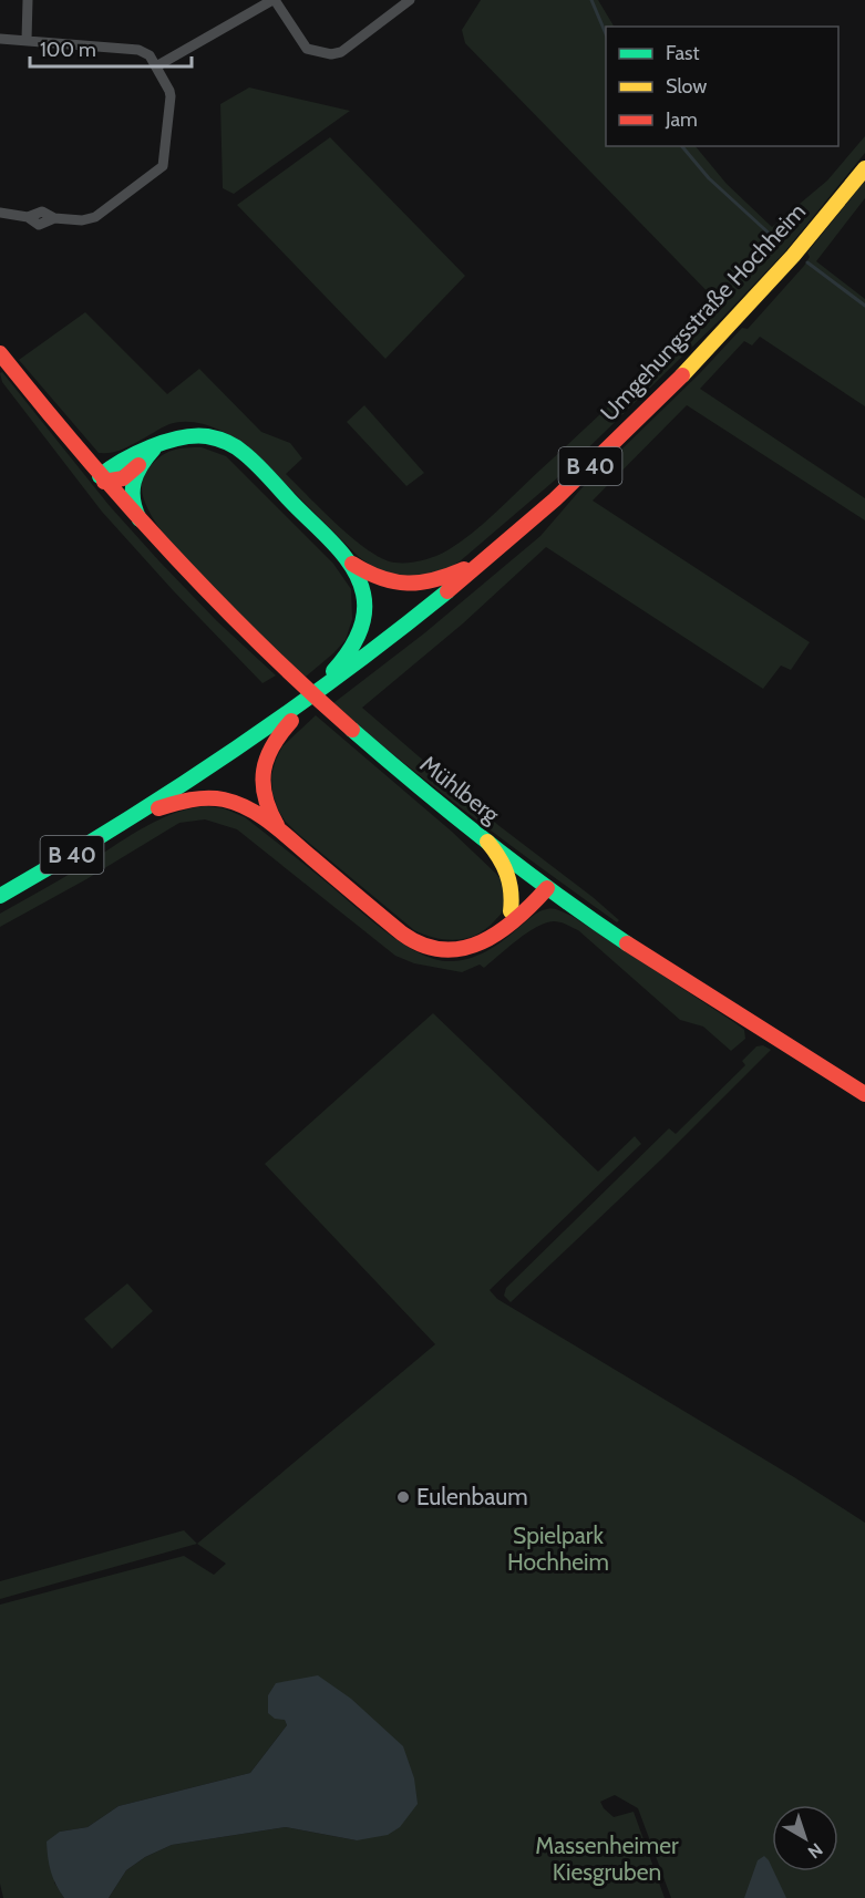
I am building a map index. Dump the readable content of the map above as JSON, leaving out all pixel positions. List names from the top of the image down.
{
  "streets": {
    "main road": ["Umgehungsstraße Hochheim", "B 40", "Mühlberg"]
  },
  "crossings": [
    ["Umgehungsstraße Hochheim", "B 40"]
  ],
  "parks": ["Spielpark Hochheim", "Massenheimer Kiesgruben"],
  "places": ["Eulenbaum"],
  "legend": ["Fast", "Slow", "Jam"],
  "scale_bar": "100 m",
  "north": "bottom right"
}
